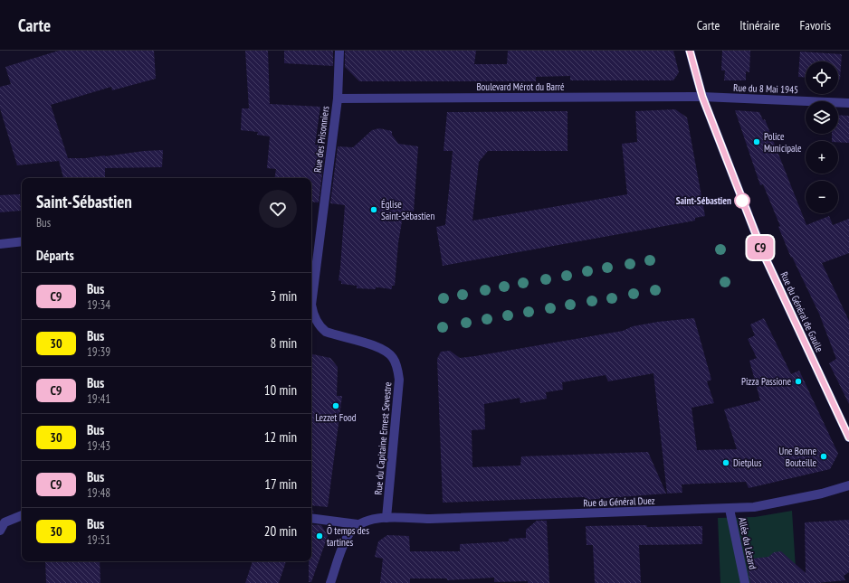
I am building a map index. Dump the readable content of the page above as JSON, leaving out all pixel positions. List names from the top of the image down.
{
  "streets": {
    "street": [
      "Boulevard Mérot du Barré",
      "Rue du 8 Mai 1945",
      "Rue des Prisonniers",
      "Rue du Général de Gaulle",
      "Rue du Capitaine Ernest Sevestre",
      "Rue du Général Duez",
      "Allée du Lézard"
    ]
  },
  "crossings": [
    ["Boulevard Mérot du Barré", "Rue du 8 Mai 1945"],
    ["Boulevard Mérot du Barré", "Rue des Prisonniers"],
    ["Boulevard Mérot du Barré", "Rue du Général de Gaulle"],
    ["Rue du 8 Mai 1945", "Rue du Général de Gaulle"],
    ["Rue du Capitaine Ernest Sevestre", "Rue du Général Duez"],
    ["Rue du Général Duez", "Allée du Lézard"]
  ],
  "places": [
    "Police Municipale",
    "Saint-Sébastien",
    "Église Saint-Sébastien",
    "Pizza Passione",
    "Lezzet Food",
    "Une Bonne Bouteille",
    "Dietplus",
    "Ô temps des tartines"
  ],
  "lines": ["bus line C9"],
  "page": {
    "header": "Carte",
    "nav": ["Carte", "Itinéraire", "Favoris"],
    "on_map": "C9",
    "map_buttons": ["+", "−"],
    "heading": [
      ["Saint-Sébastien", "Bus"],
      "Départs"
    ],
    "list": [
      {
        "mark": "C9",
        "name": "Bus",
        "note": "19:34",
        "value": "3 min"
      },
      {
        "mark": "30",
        "name": "Bus",
        "note": "19:39",
        "value": "8 min"
      },
      {
        "mark": "C9",
        "name": "Bus",
        "note": "19:41",
        "value": "10 min"
      },
      {
        "mark": "30",
        "name": "Bus",
        "note": "19:43",
        "value": "12 min"
      },
      {
        "mark": "C9",
        "name": "Bus",
        "note": "19:48",
        "value": "17 min"
      },
      {
        "mark": "30",
        "name": "Bus",
        "note": "19:51",
        "value": "20 min"
      }
    ]
  }
}
